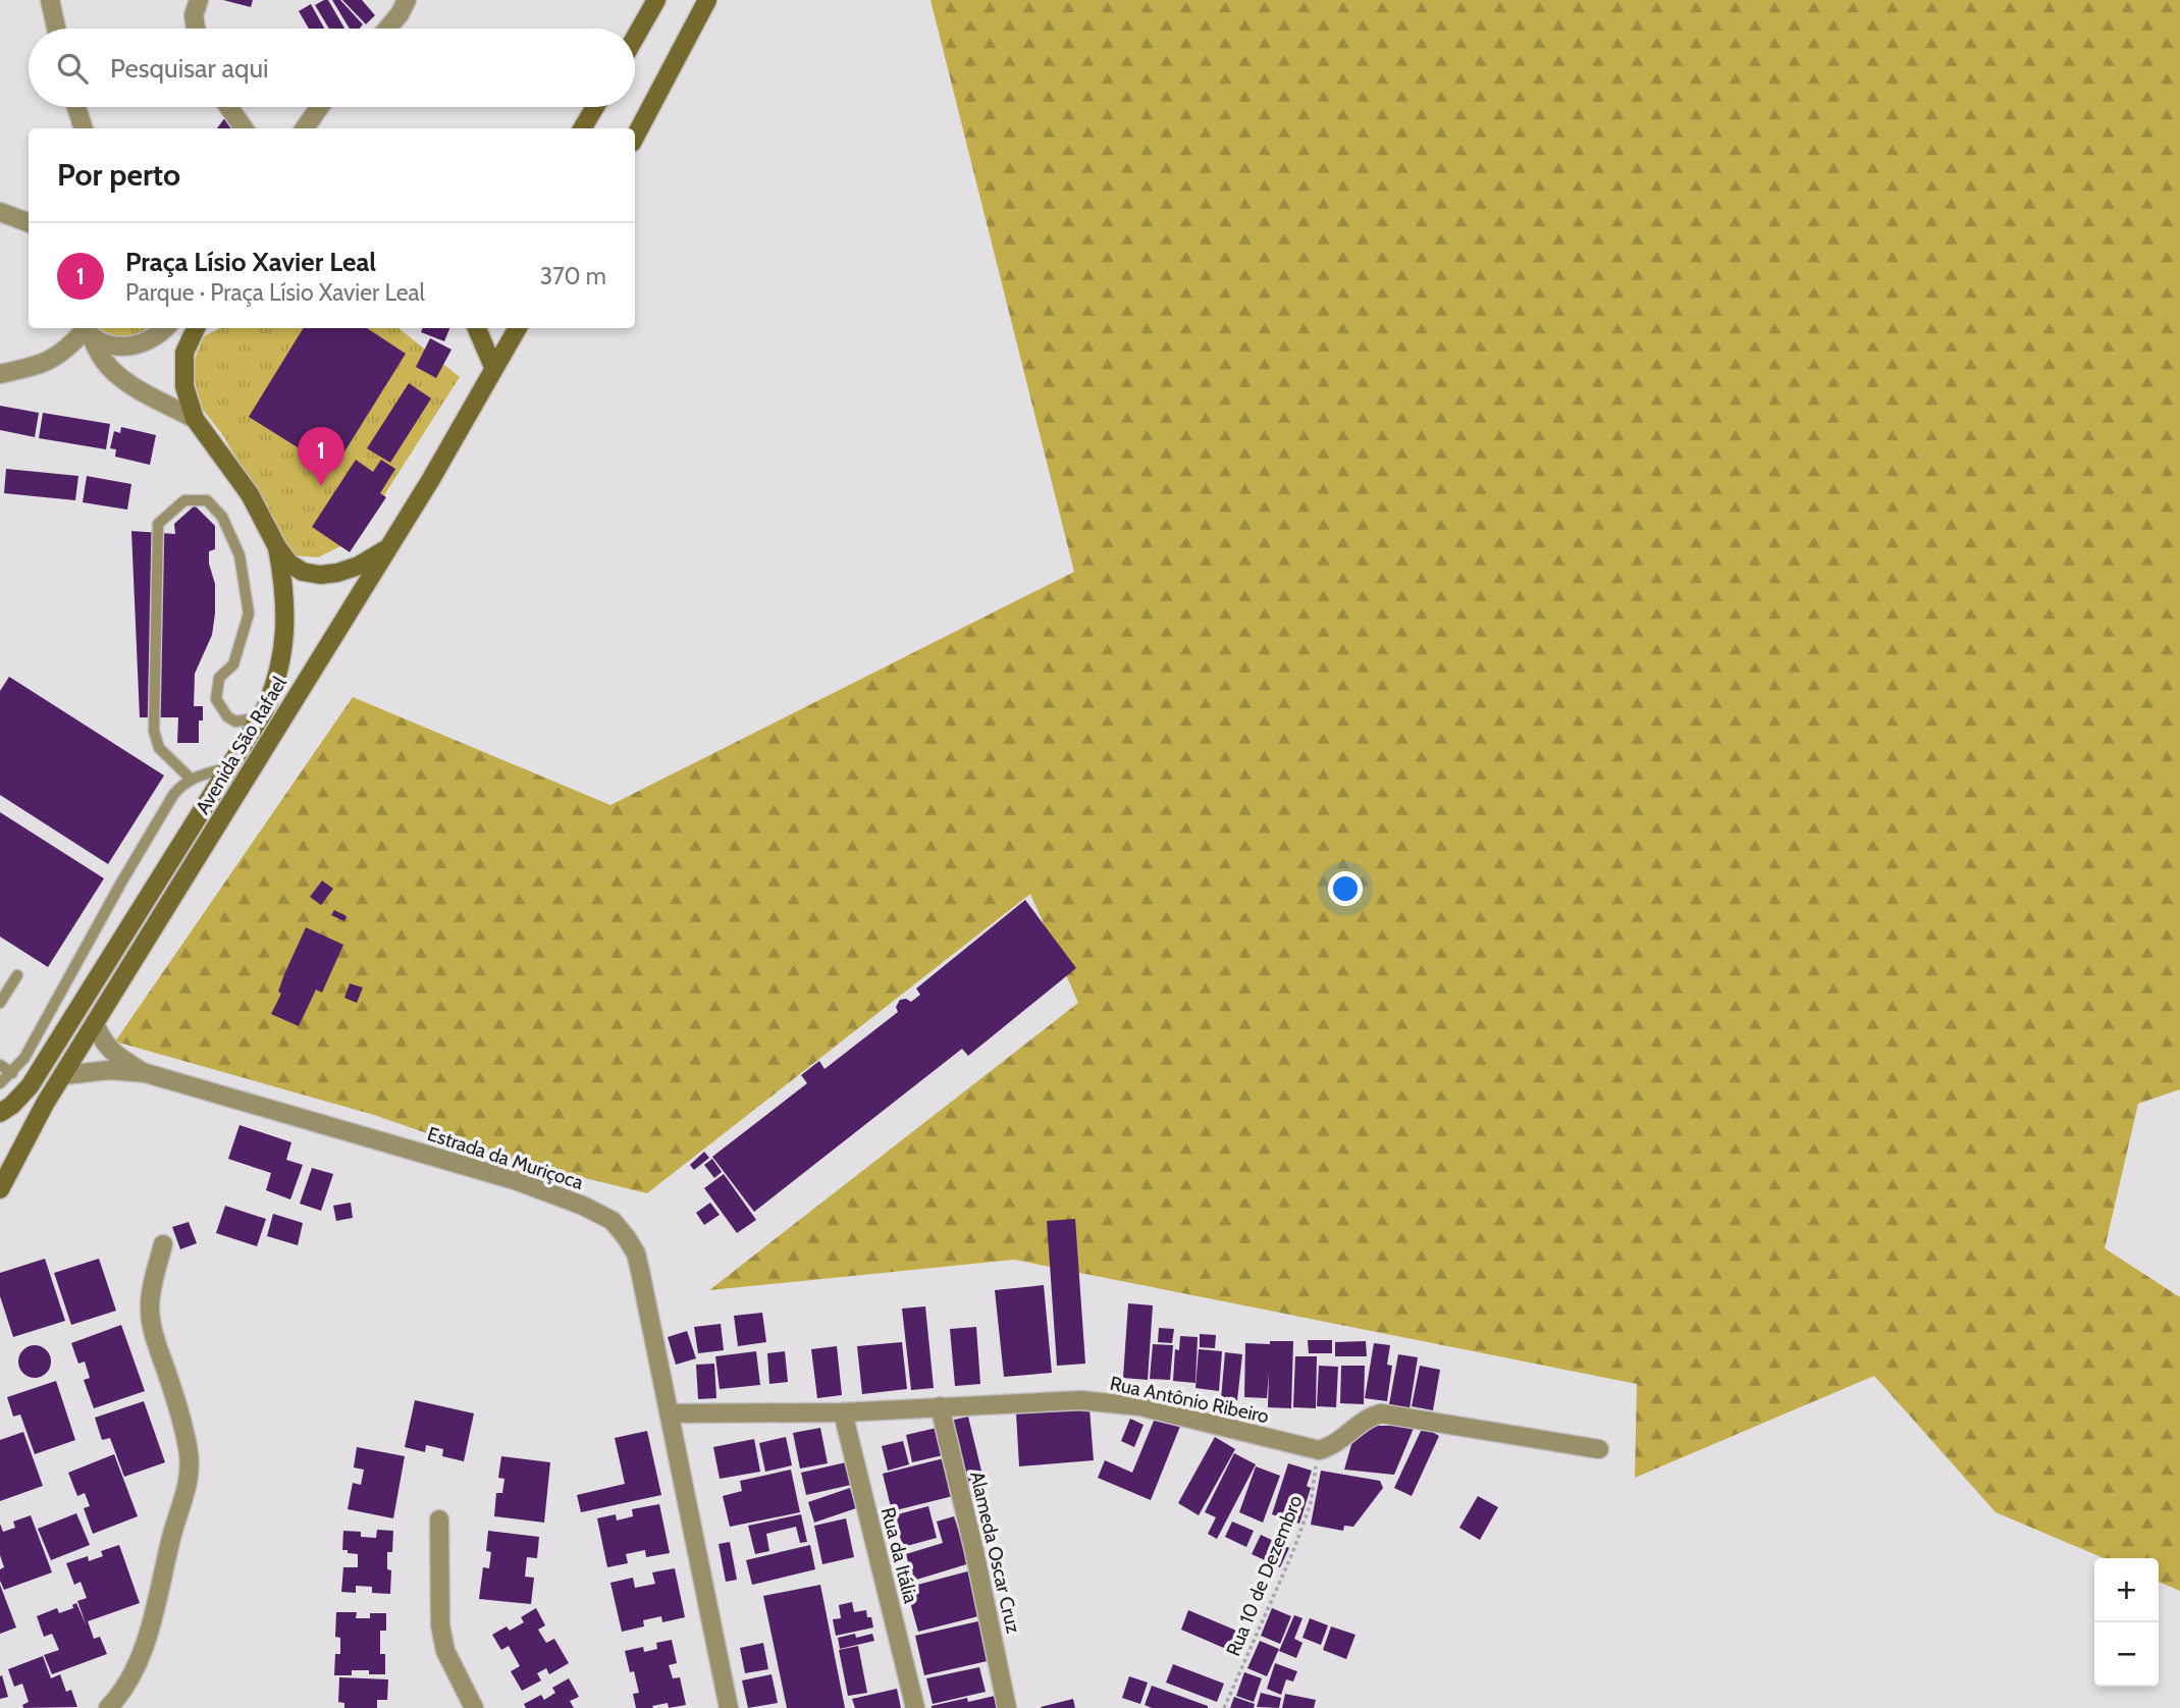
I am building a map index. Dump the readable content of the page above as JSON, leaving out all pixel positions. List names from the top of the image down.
{
  "streets": {
    "main road": ["Avenida São Rafael"],
    "street": [
      "Estrada da Muriçoca",
      "Rua Antônio Ribeiro",
      "Alameda Oscar Cruz",
      "Rua da Itália"
    ],
    "path": ["Rua 10 de Dezembro"]
  },
  "crossings": [
    ["Avenida São Rafael", "Estrada da Muriçoca"],
    ["Estrada da Muriçoca", "Rua Antônio Ribeiro"],
    ["Rua Antônio Ribeiro", "Alameda Oscar Cruz"],
    ["Rua Antônio Ribeiro", "Rua da Itália"],
    ["Rua Antônio Ribeiro", "Rua 10 de Dezembro"]
  ],
  "page": {
    "search": "Pesquisar aqui",
    "heading": "Por perto",
    "list": [
      {
        "mark": "1",
        "name": "Praça Lísio Xavier Leal",
        "note": "Parque · Praça Lísio Xavier Leal",
        "value": "370 m"
      }
    ],
    "pins": "1",
    "map_buttons": ["+", "−"]
  }
}
